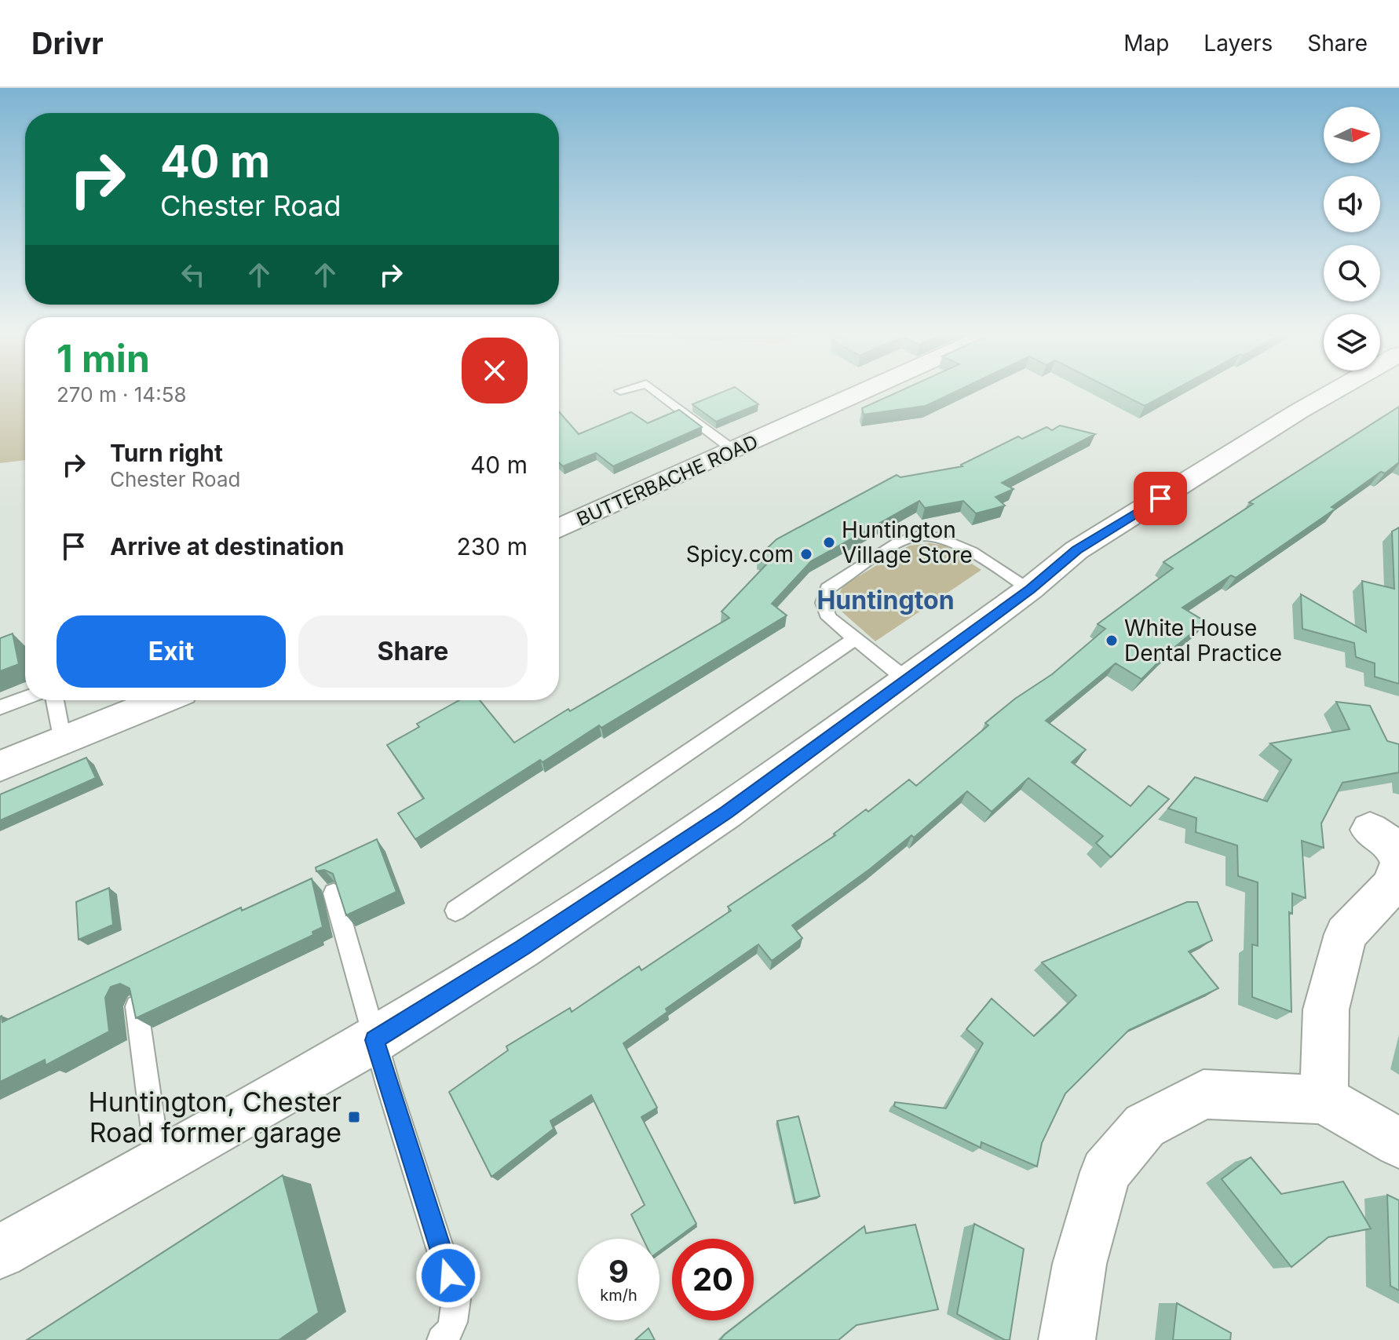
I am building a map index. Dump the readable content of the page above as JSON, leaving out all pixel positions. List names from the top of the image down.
{
  "streets": {
    "main road": ["BUTTERBACHE ROAD"]
  },
  "districts": ["Huntington"],
  "places": {
    "other": ["Huntington Village Store", "Spicy.com", "White House Dental Practice"],
    "transit": ["Huntington, Chester Road former garage"]
  },
  "north": "right",
  "page": {
    "header": "Drivr",
    "nav": ["Map", "Layers", "Share"],
    "turn": ["40 m", "Chester Road"],
    "heading": ["1 min", "270 m · 14:58"],
    "list": [
      {
        "name": "Turn right",
        "note": "Chester Road",
        "value": "40 m"
      },
      {
        "name": "Arrive at destination",
        "value": "230 m"
      }
    ],
    "buttons": ["Exit", "Share"],
    "speed": "9 km/h",
    "limit": "20"
  }
}
